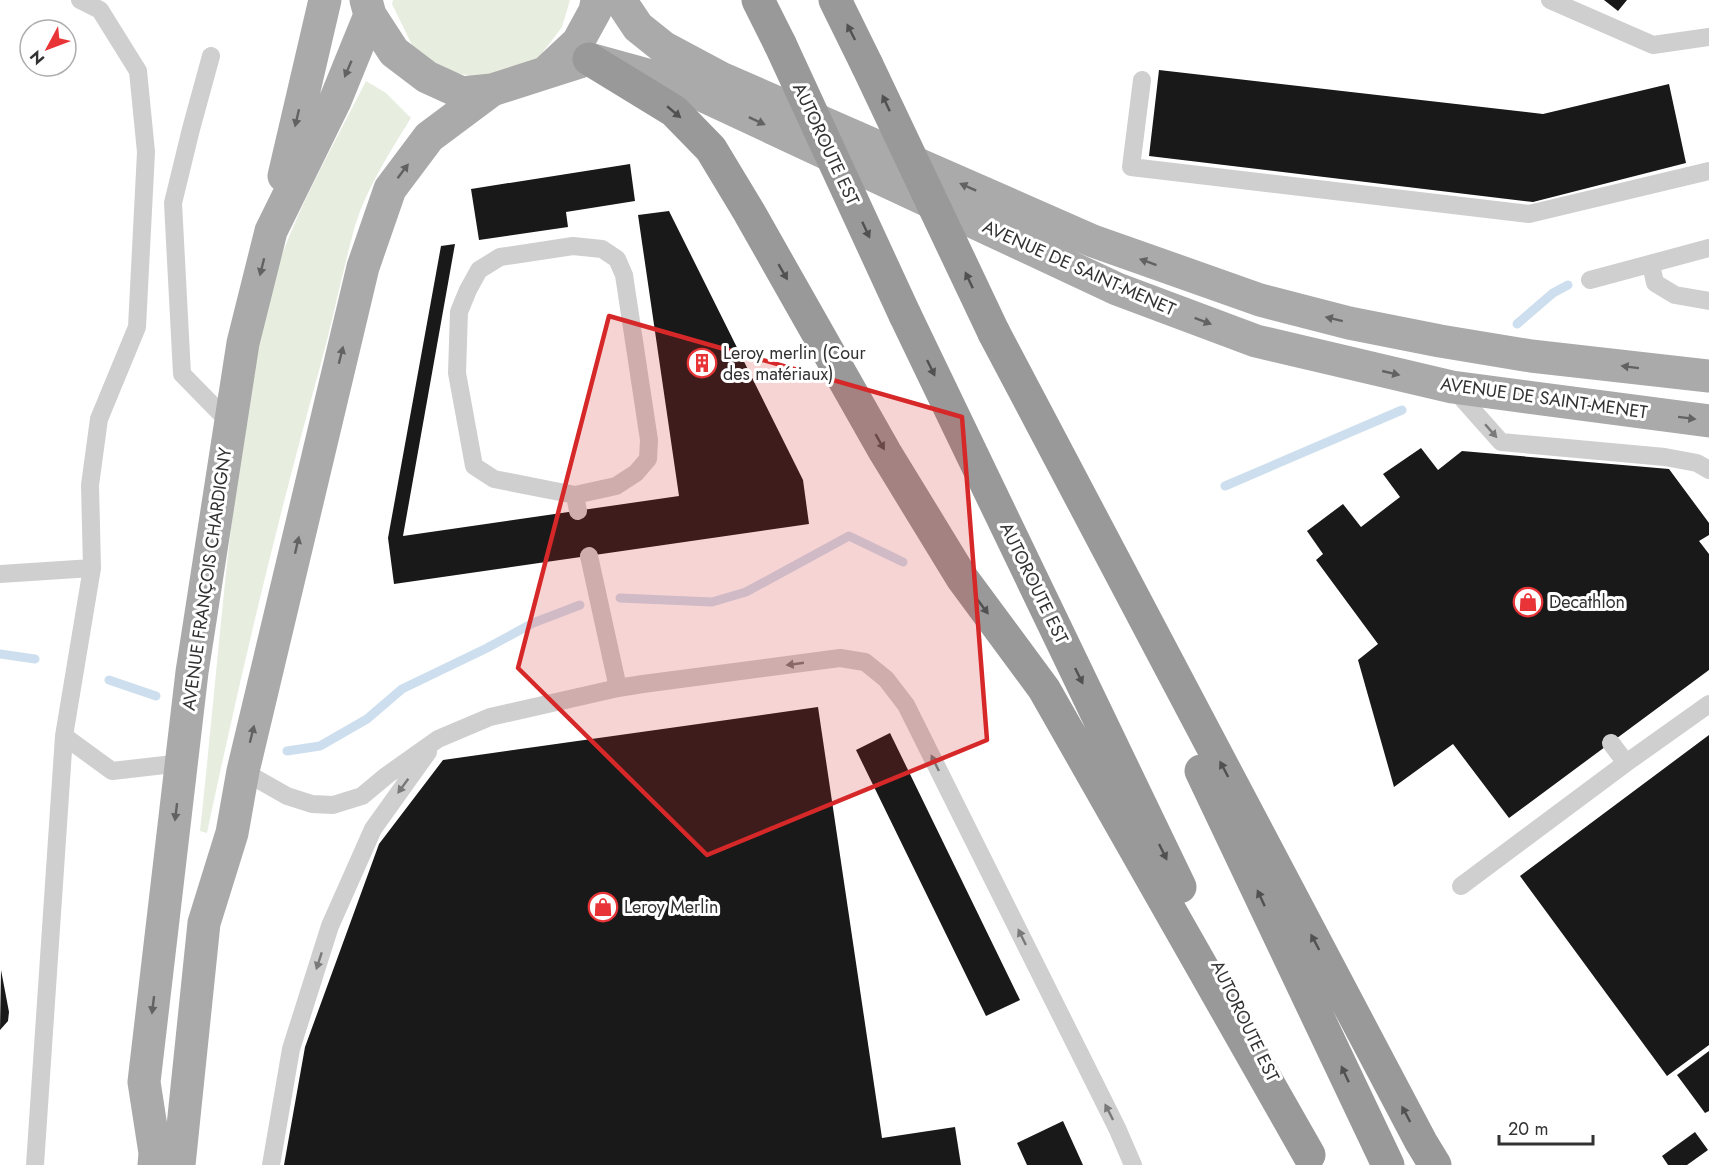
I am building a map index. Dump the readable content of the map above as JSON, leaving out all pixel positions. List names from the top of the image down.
{
  "streets": {
    "highway": ["AUTOROUTE EST"],
    "main road": ["AVENUE DE SAINT-MENET", "AVENUE FRANÇOIS CHARDIGNY"]
  },
  "places": {
    "building": ["Leroy merlin (Cour des matériaux)"],
    "shop": ["Decathlon", "Leroy Merlin"]
  },
  "scale_bar": "20 m",
  "north": "bottom left"
}
